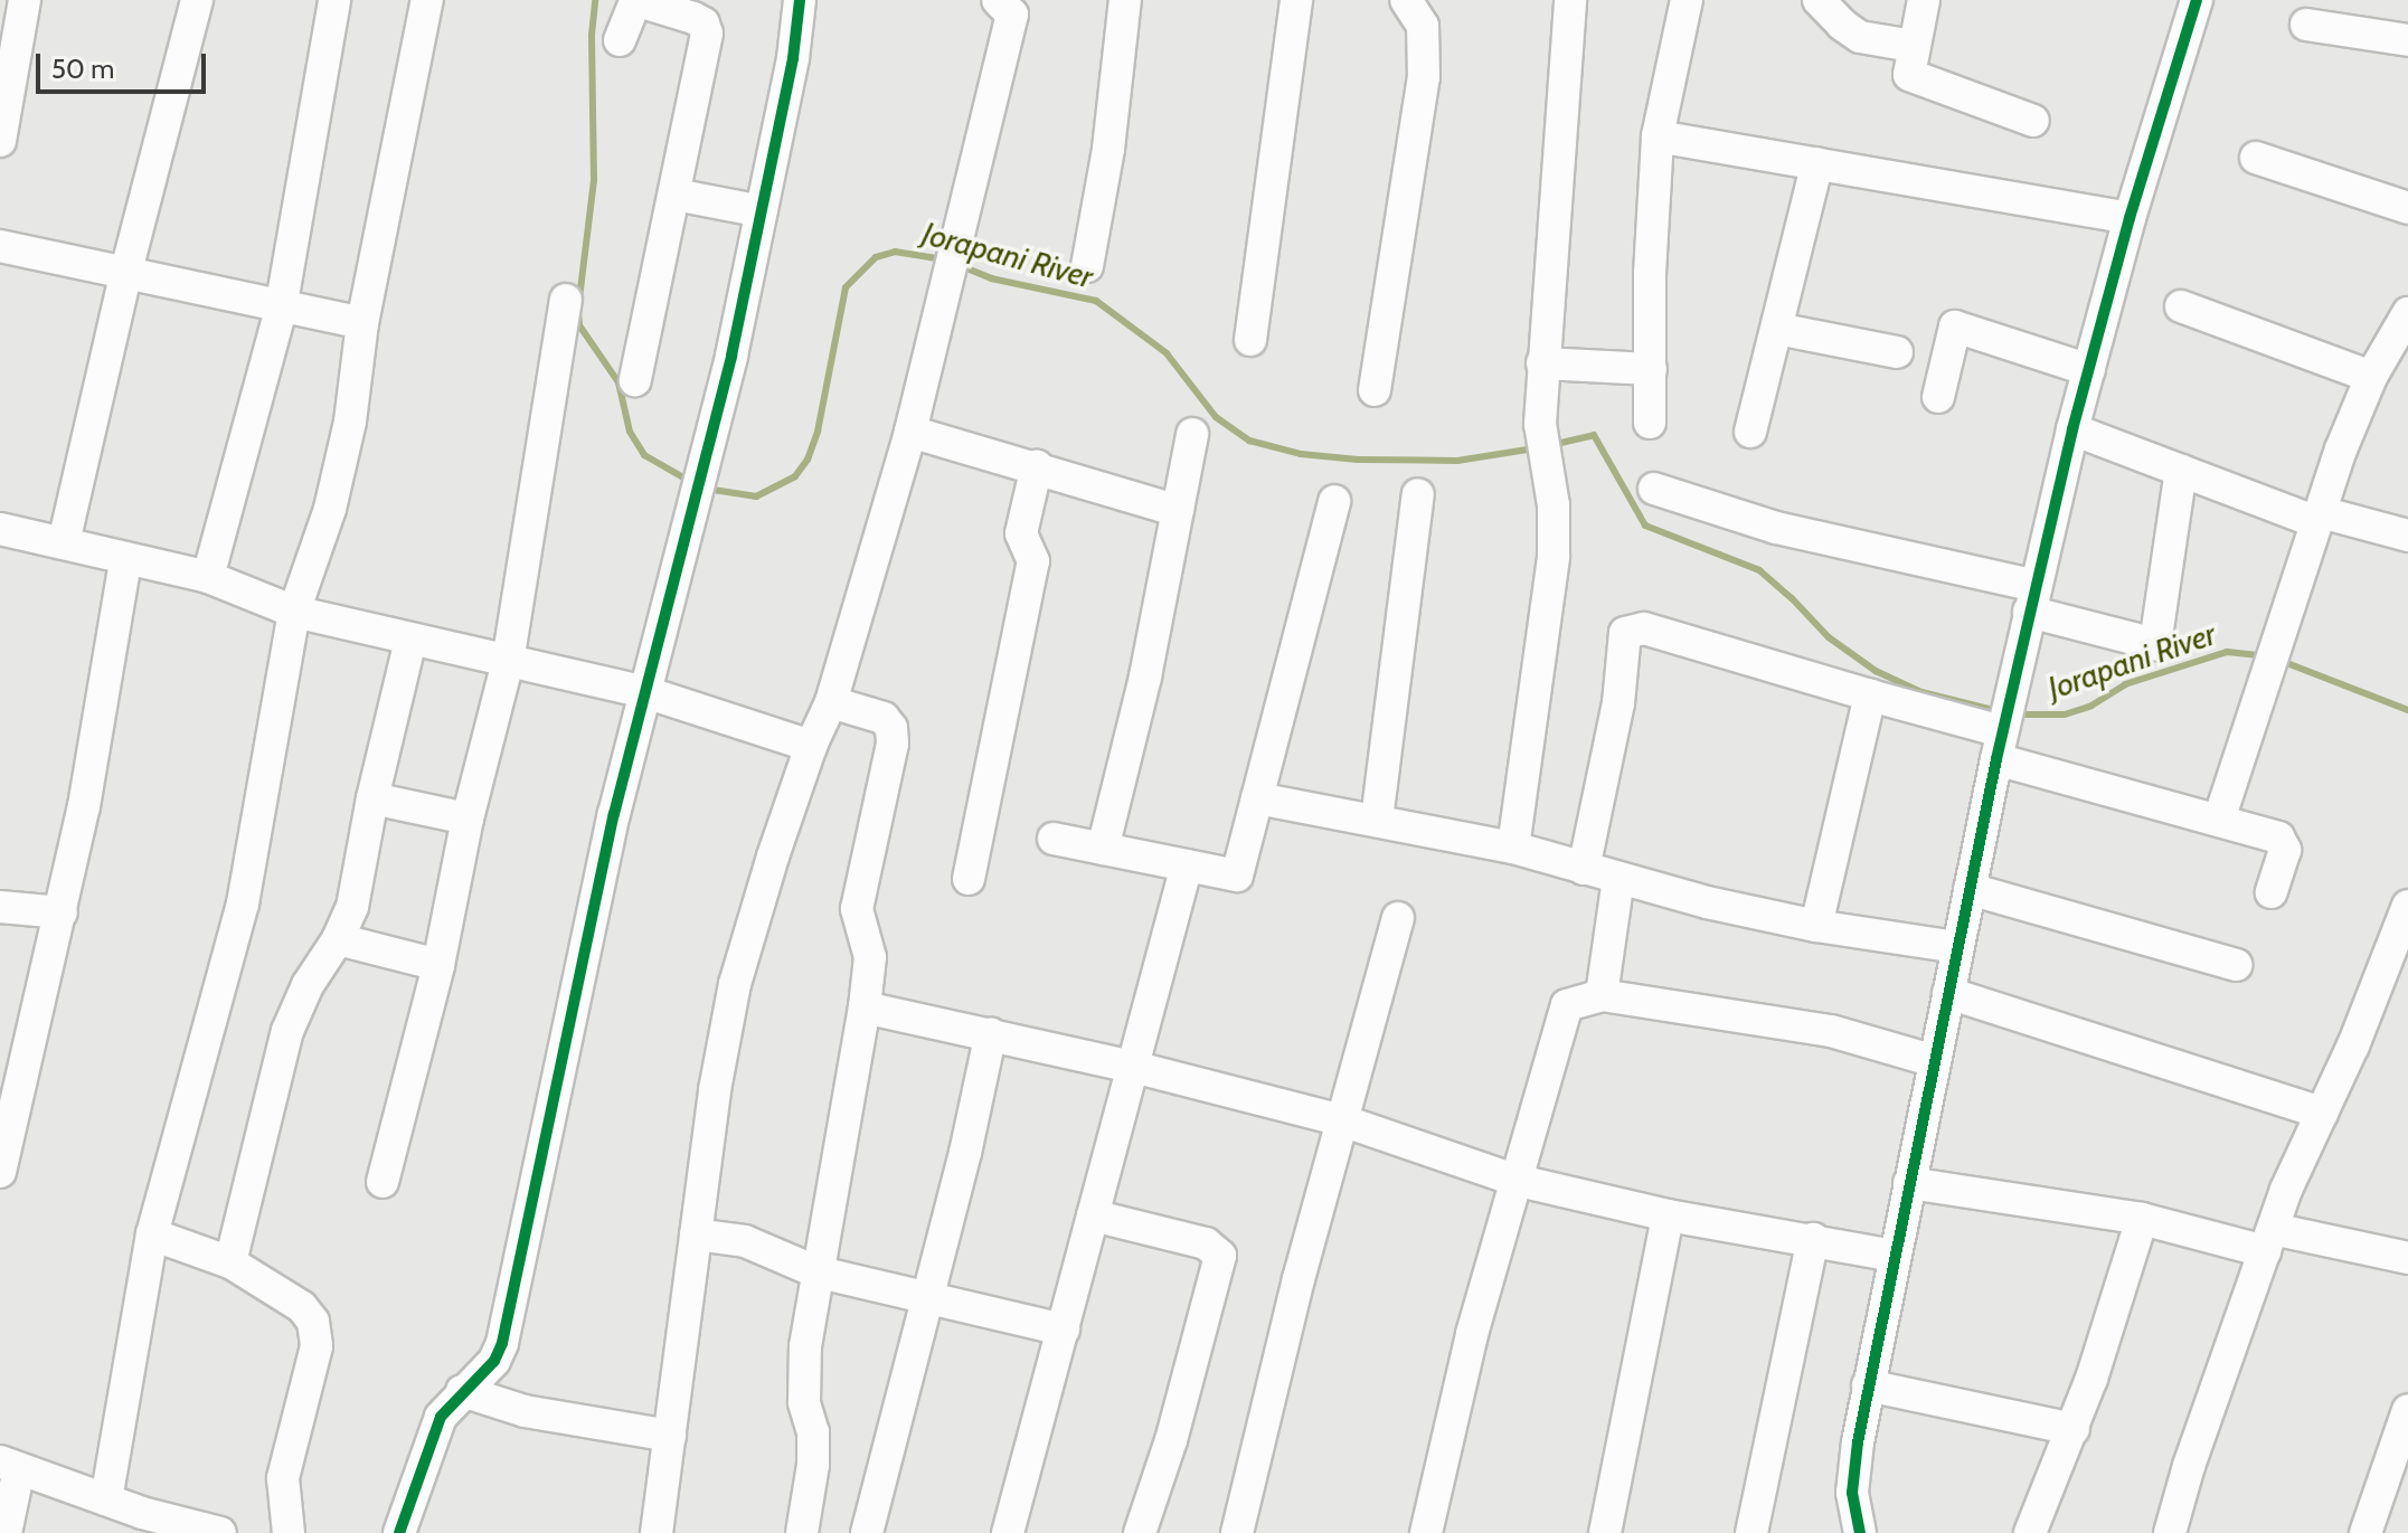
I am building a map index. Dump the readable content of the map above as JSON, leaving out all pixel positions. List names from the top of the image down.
{
  "water": ["Jorapani River"],
  "scale_bar": "50 m"
}
